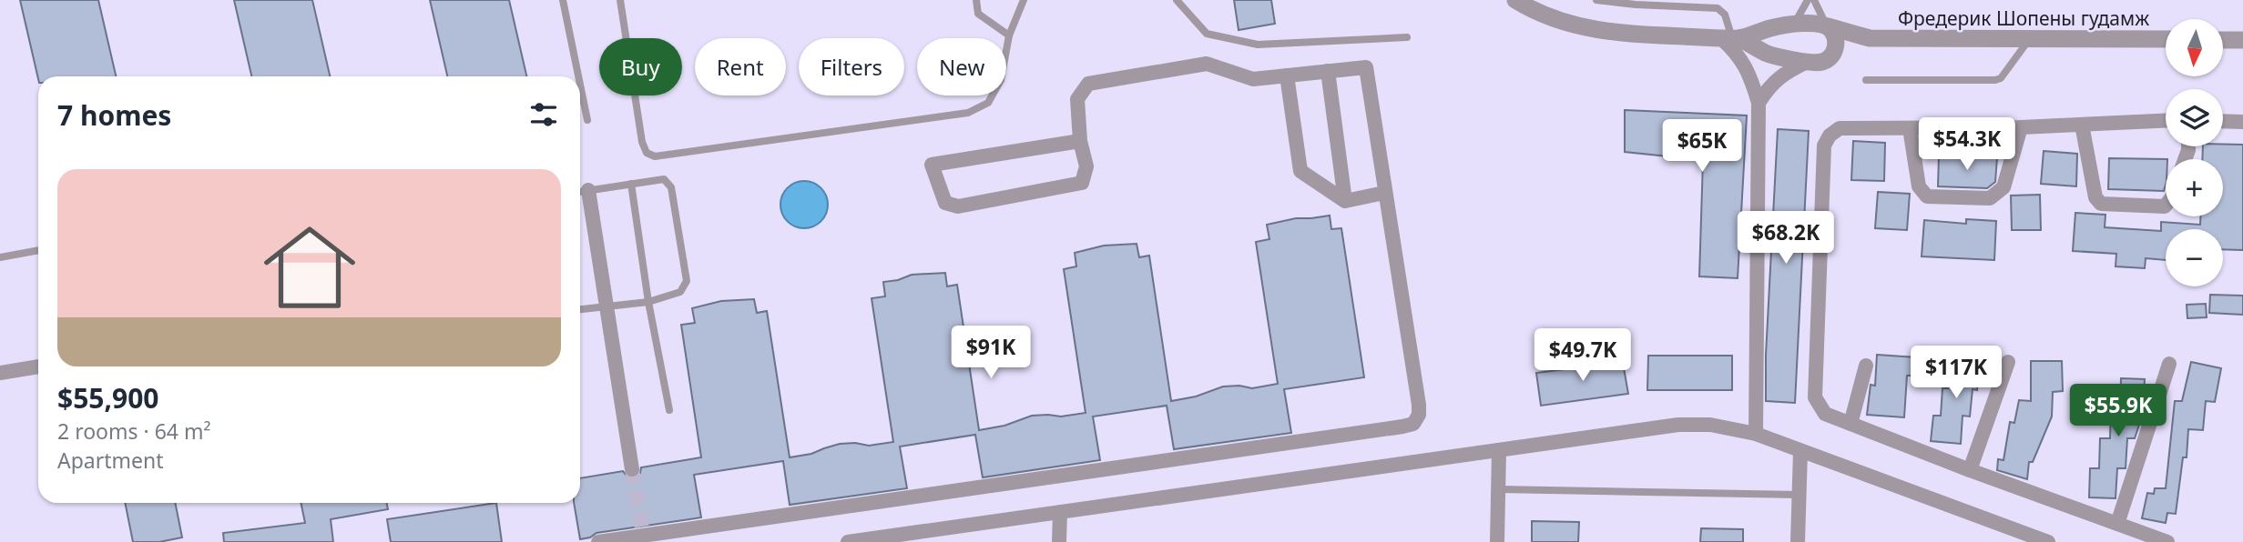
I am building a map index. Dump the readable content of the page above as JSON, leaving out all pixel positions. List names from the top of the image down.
{
  "streets": {
    "street": ["Фредерик Шопены гудамж"]
  },
  "north": "bottom",
  "page": {
    "map_buttons": ["+", "−"],
    "chip": [
      "Buy",
      "Rent",
      "Filters",
      "New"
    ],
    "heading": "7 homes",
    "price": [
      "$54.3K",
      "$65K",
      "$68.2K",
      "$91K",
      "$49.7K",
      "$117K",
      "$55.9K"
    ],
    "list": [
      {
        "name": "$55,900",
        "note": "2 rooms · 64 m² · Apartment"
      }
    ]
  }
}
